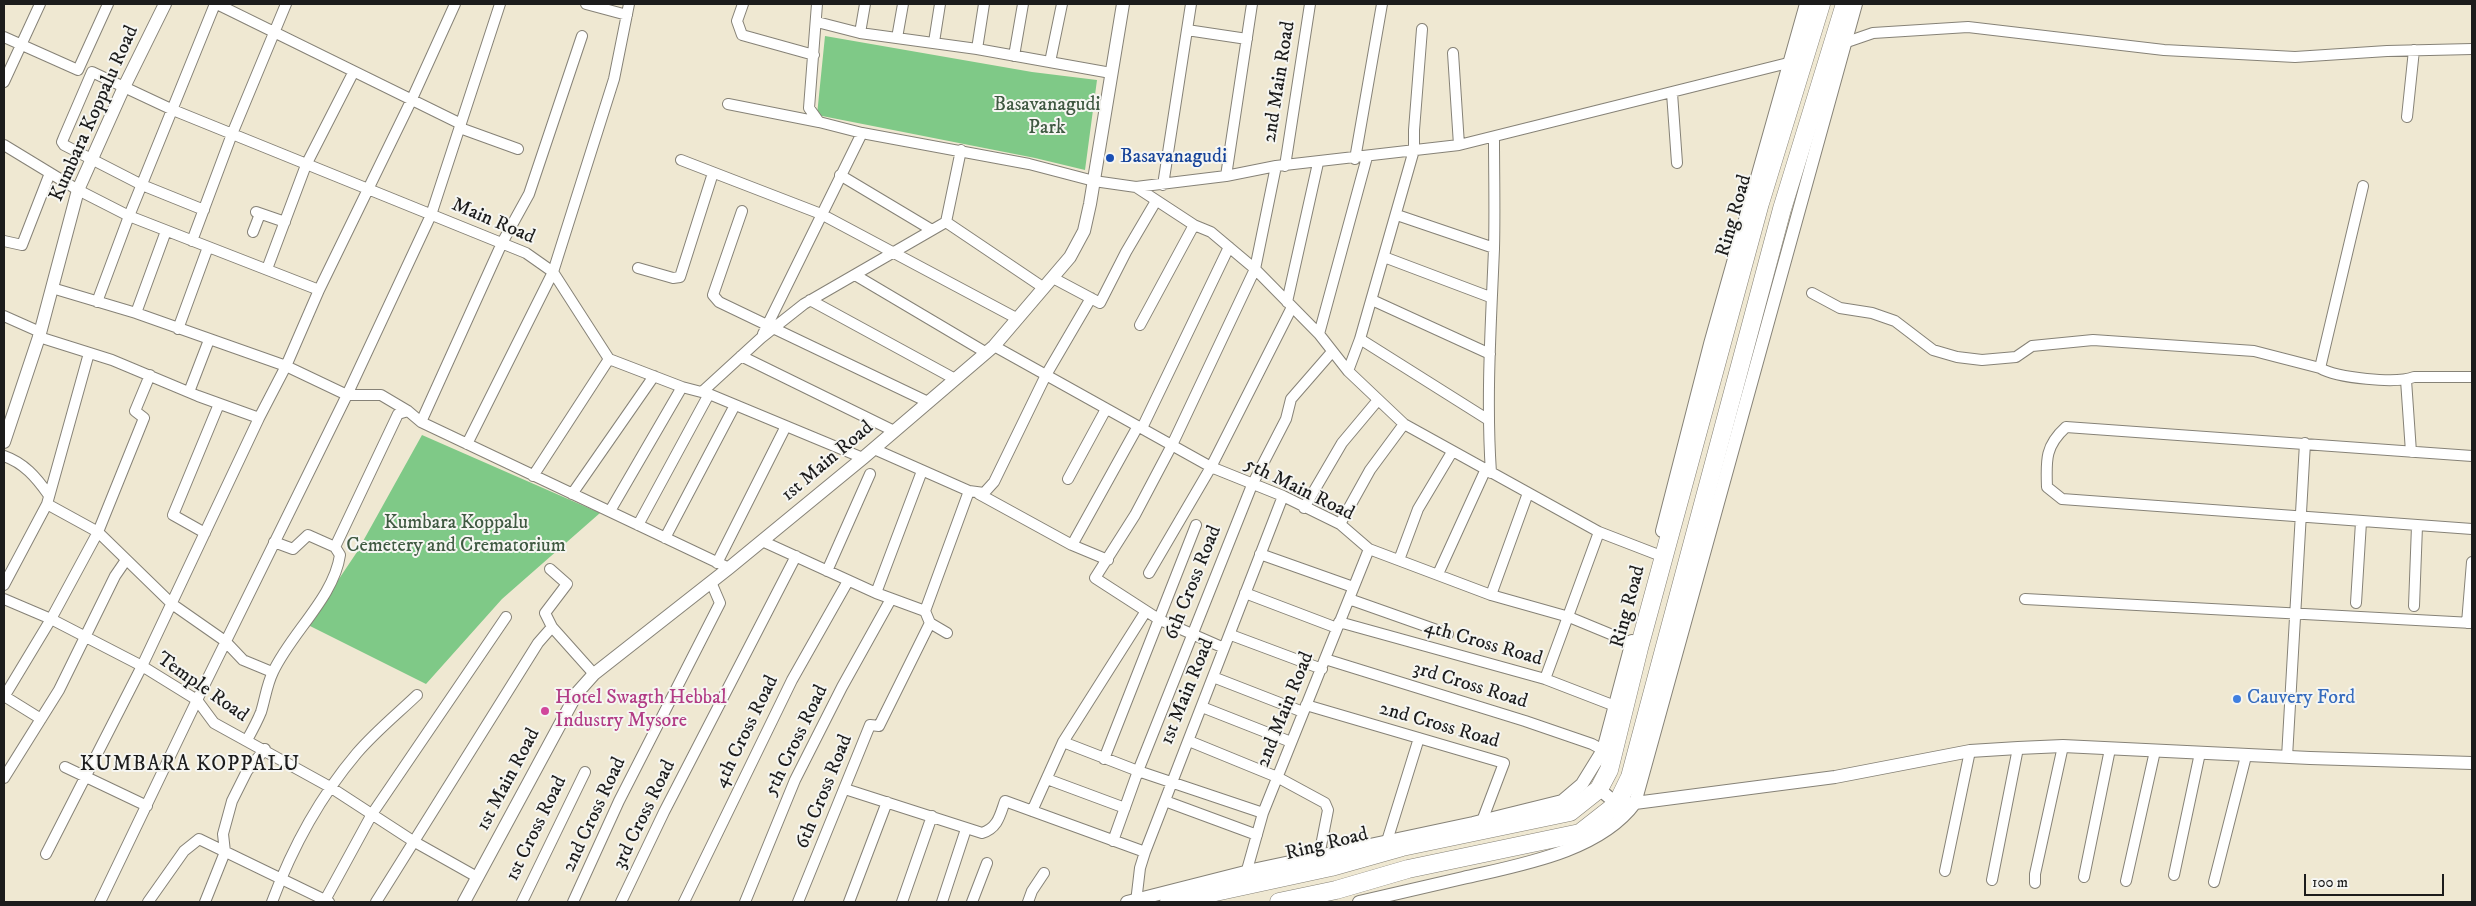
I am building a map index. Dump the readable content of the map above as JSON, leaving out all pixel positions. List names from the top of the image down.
{
  "streets": {
    "highway": ["Ring Road"],
    "street": [
      "2nd Main Road",
      "Kumbara Koppalu Road",
      "Main Road",
      "1st Main Road",
      "5th Main Road",
      "6th Cross Road",
      "4th Cross Road",
      "3rd Cross Road",
      "Temple Road",
      "2nd Cross Road",
      "5th Cross Road",
      "1st Cross Road"
    ]
  },
  "crossings": [
    ["2nd Main Road", "Ring Road"],
    ["2nd Main Road", "5th Main Road"],
    ["2nd Main Road", "4th Cross Road"],
    ["2nd Main Road", "3rd Cross Road"],
    ["2nd Main Road", "2nd Cross Road"],
    ["Kumbara Koppalu Road", "Main Road"],
    ["1st Main Road", "5th Main Road"],
    ["1st Main Road", "4th Cross Road"],
    ["1st Main Road", "3rd Cross Road"],
    ["1st Main Road", "Temple Road"],
    ["1st Main Road", "2nd Cross Road"],
    ["5th Main Road", "6th Cross Road"]
  ],
  "districts": ["KUMBARA KOPPALU"],
  "parks": ["Basavanagudi Park", "Kumbara Koppalu Cemetery and Crematorium"],
  "places": ["Basavanagudi", "Cauvery Ford", "Hotel Swagth Hebbal Industry Mysore"],
  "scale_bar": "100 m"
}
